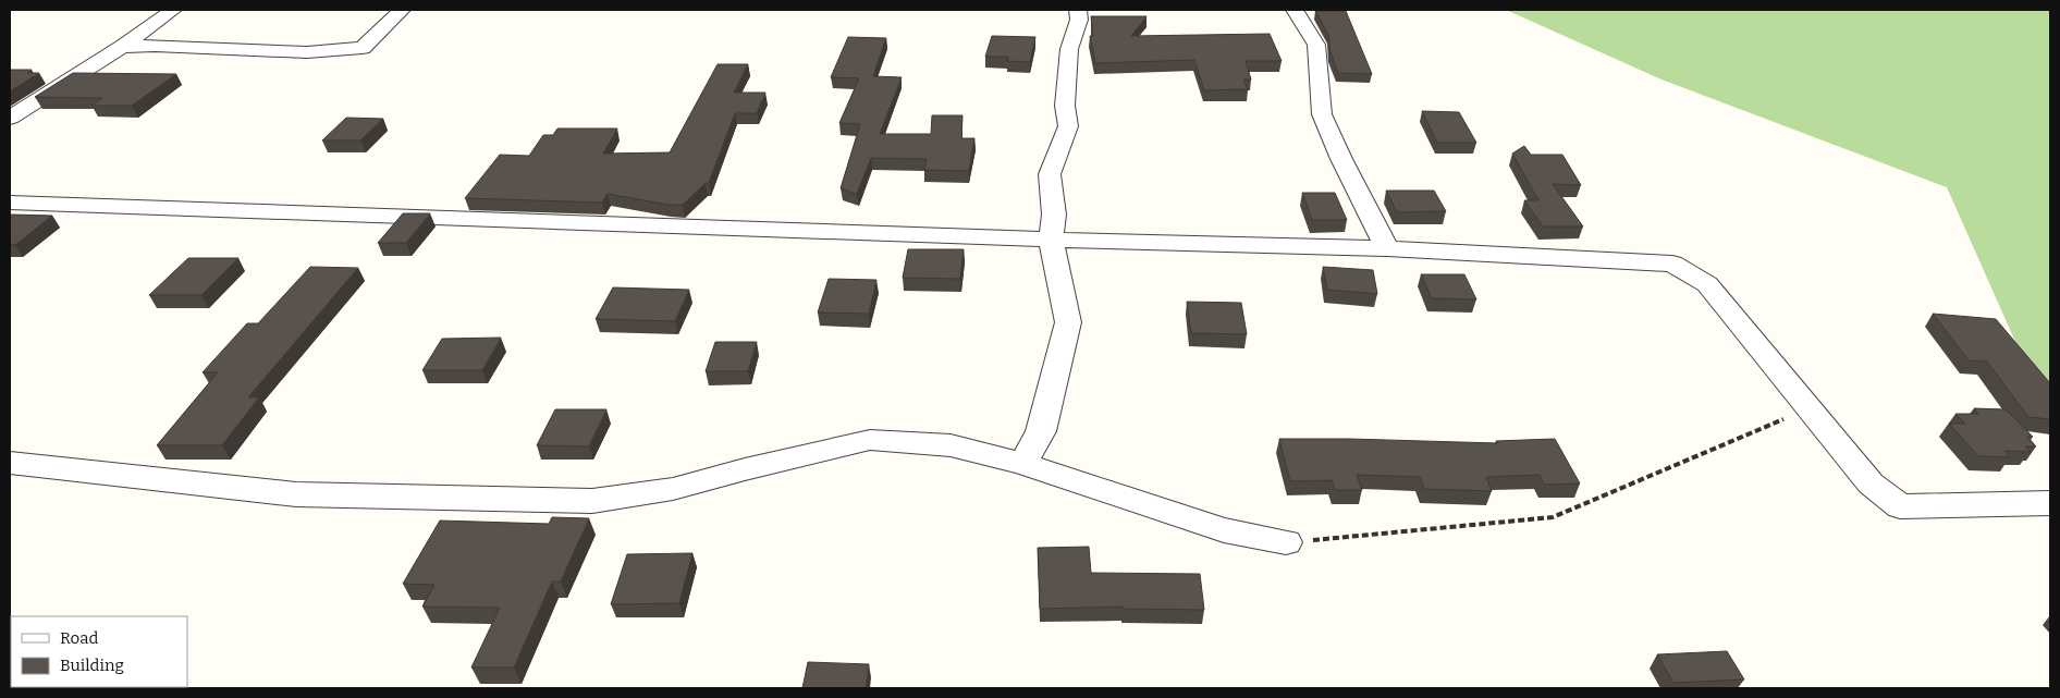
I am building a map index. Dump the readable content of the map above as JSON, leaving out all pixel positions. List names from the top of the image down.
{
  "legend": ["Road", "Building"]
}
